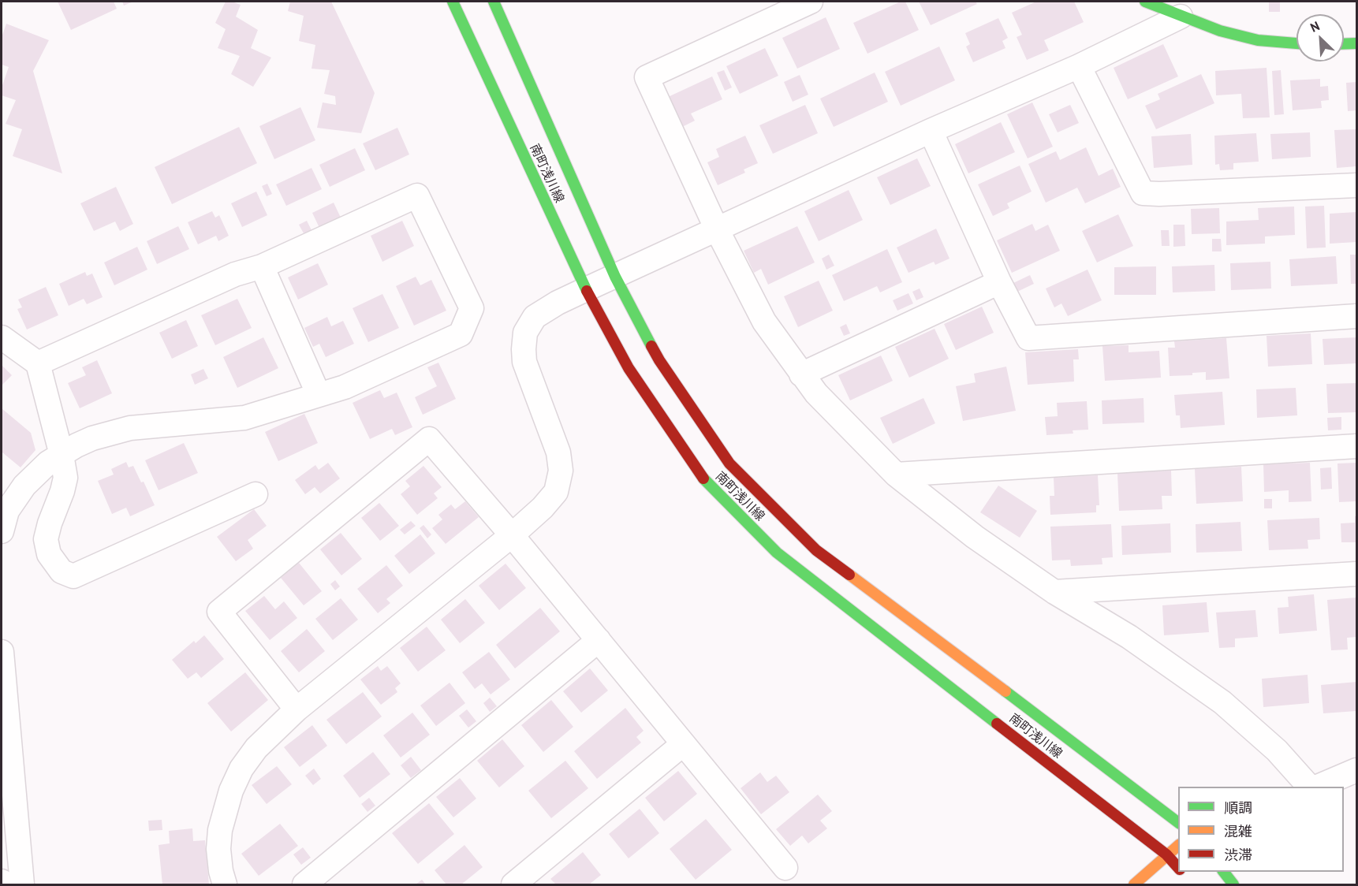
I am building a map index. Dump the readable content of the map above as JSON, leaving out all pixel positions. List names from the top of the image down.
{
  "streets": {
    "street": ["南町浅川線"]
  },
  "legend": ["順調", "混雑", "渋滞"],
  "north": "top left"
}
